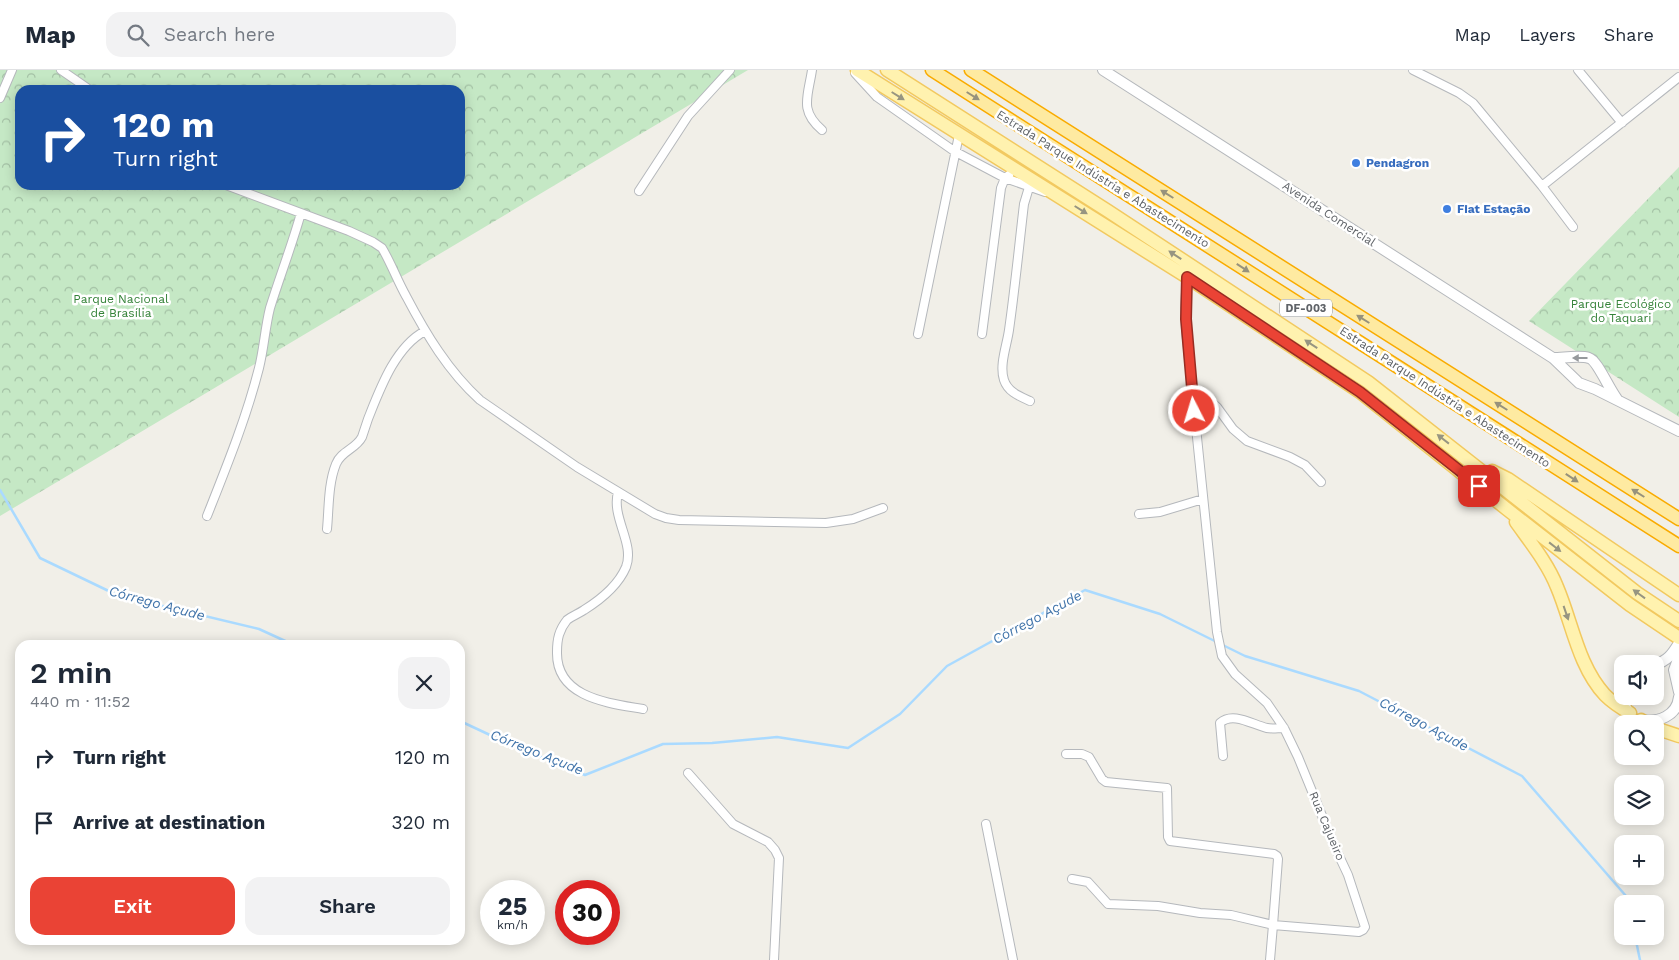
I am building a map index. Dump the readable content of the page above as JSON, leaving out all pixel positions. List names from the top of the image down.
{
  "streets": {
    "highway": ["Estrada Parque Indústria e Abastecimento", "DF-003"],
    "street": ["Avenida Comercial", "Rua Cajueiro"]
  },
  "water": ["Córrego Açude"],
  "parks": ["Parque Nacional de Brasília", "Parque Ecológico do Taquari"],
  "places": ["Pendagron", "Fiat Estação"],
  "page": {
    "header": "Map",
    "search": "Search here",
    "nav": ["Map", "Layers", "Share"],
    "turn": ["120 m", "Turn right"],
    "heading": ["2 min", "440 m · 11:52"],
    "map_buttons": ["+", "−"],
    "list": [
      {
        "name": "Turn right",
        "value": "120 m"
      },
      {
        "name": "Arrive at destination",
        "value": "320 m"
      }
    ],
    "buttons": ["Exit", "Share"],
    "speed": "25 km/h",
    "limit": "30"
  }
}
